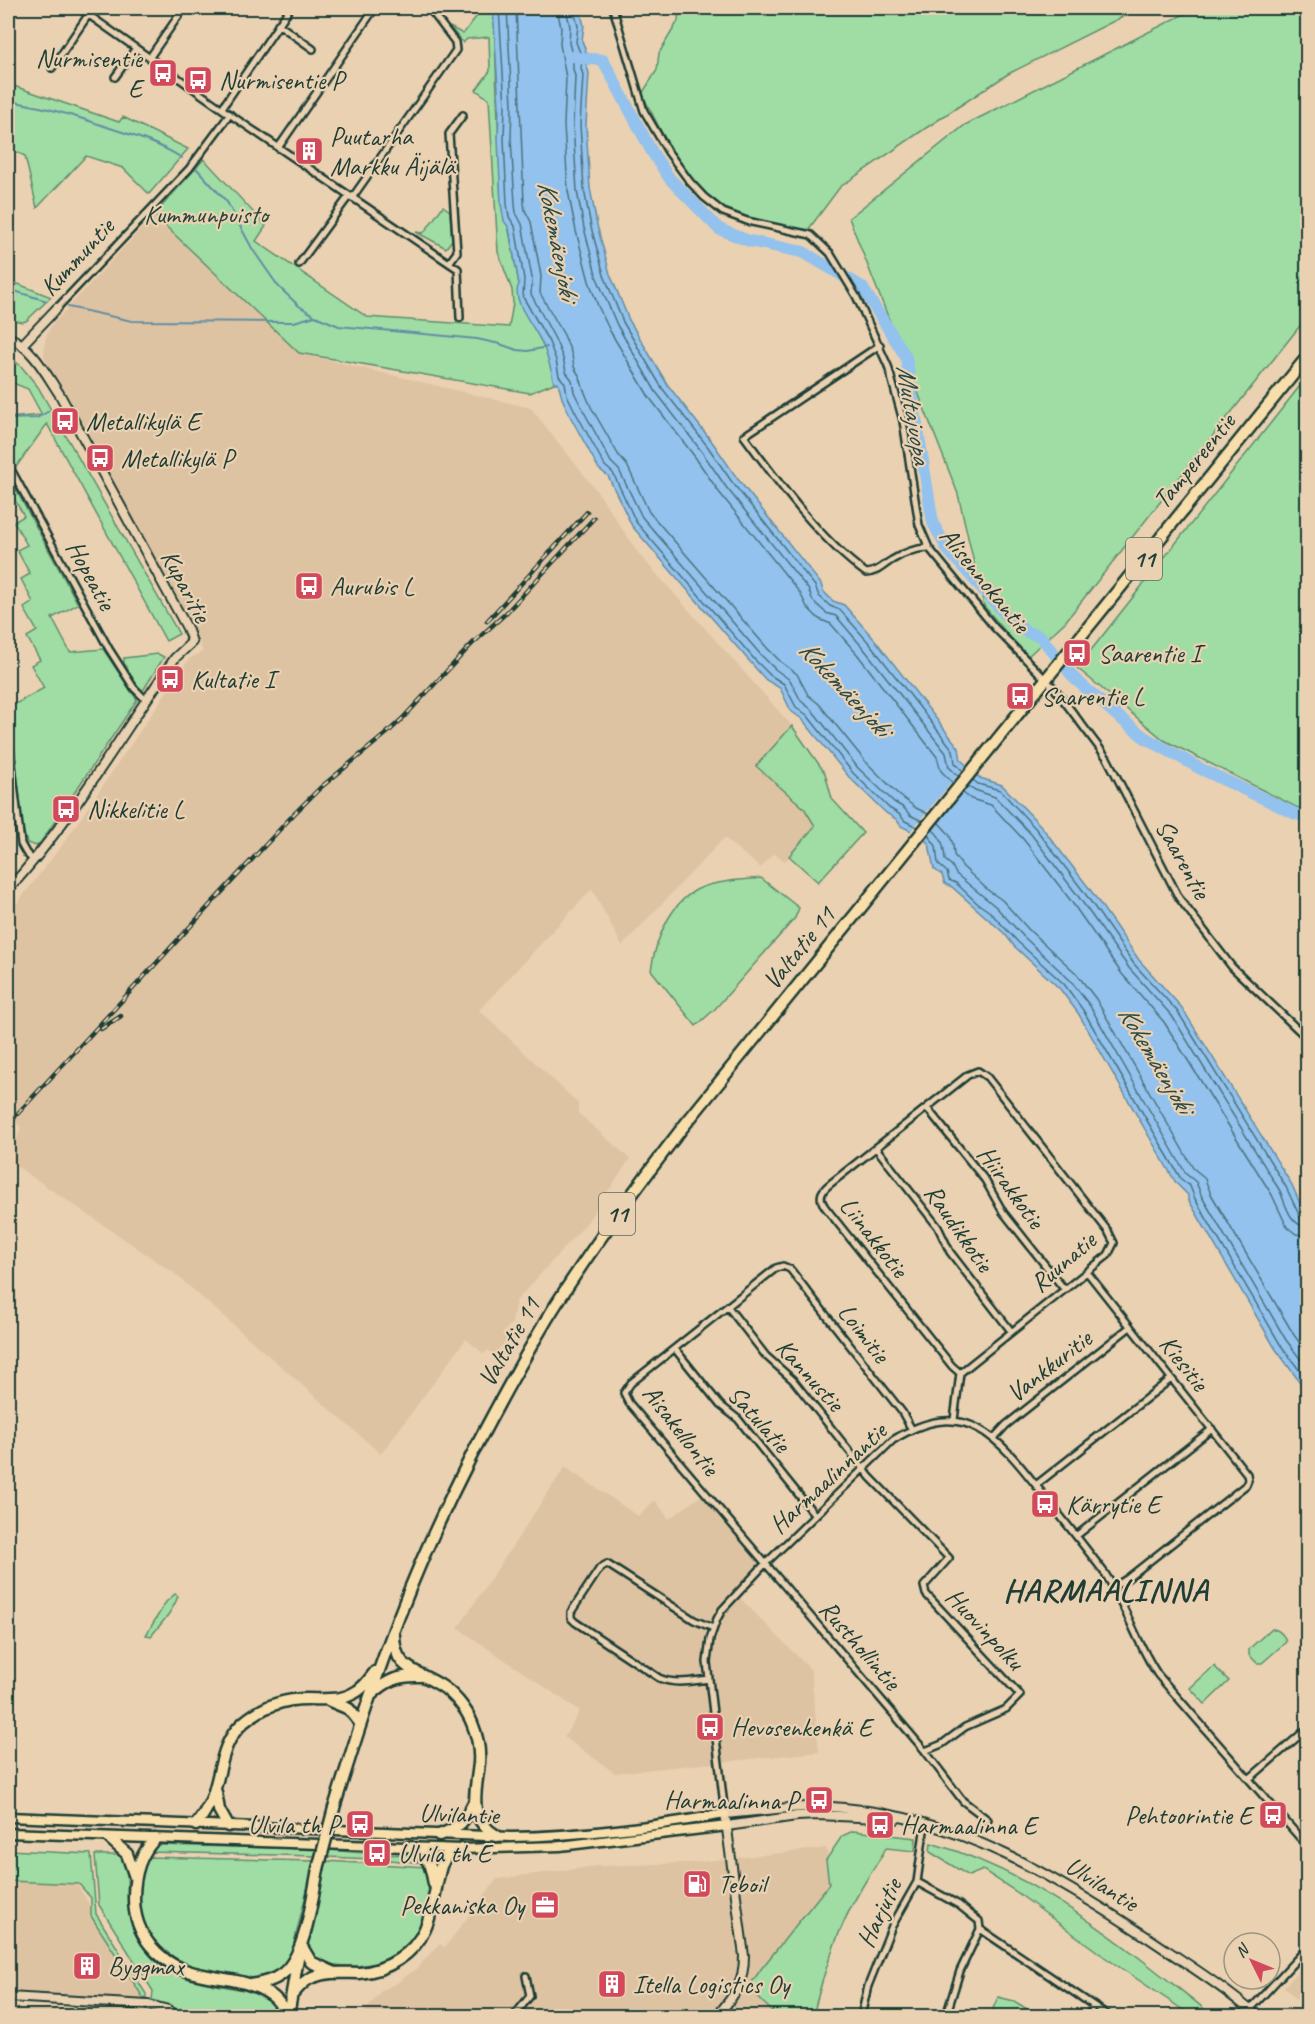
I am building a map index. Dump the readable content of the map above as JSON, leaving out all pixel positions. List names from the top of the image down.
{
  "streets": {
    "highway": ["Tampereentie", "11", "Valtatie 11"],
    "main road": ["Ulvilantie"],
    "street": [
      "Kummuntie",
      "Hopeatie",
      "Alisennokantie",
      "Kuparitie",
      "Saarentie",
      "Hiirakkotie",
      "Raudikkotie",
      "Liinakkotie",
      "Ruunatie",
      "Loimitie",
      "Kiesitie",
      "Vankkuritie",
      "Kannustie",
      "Satulatie",
      "Aisakellontie",
      "Harmaalinnantie",
      "Huovinpolku",
      "Rusthollintie",
      "Harjutie"
    ]
  },
  "crossings": [
    ["Kummuntie", "Kuparitie"],
    ["Tampereentie", "Alisennokantie"],
    ["Tampereentie", "Saarentie"],
    ["Tampereentie", "Valtatie 11"],
    ["Hopeatie", "Kuparitie"],
    ["Alisennokantie", "Saarentie"],
    ["Hiirakkotie", "Liinakkotie"],
    ["Hiirakkotie", "Ruunatie"],
    ["Raudikkotie", "Liinakkotie"],
    ["Raudikkotie", "Ruunatie"],
    ["Liinakkotie", "Ruunatie"],
    ["Ruunatie", "Kiesitie"],
    ["Loimitie", "Aisakellontie"],
    ["Loimitie", "Harmaalinnantie"],
    ["Kiesitie", "Vankkuritie"],
    ["Kiesitie", "Harmaalinnantie"],
    ["Vankkuritie", "Harmaalinnantie"],
    ["Kannustie", "Aisakellontie"],
    ["Kannustie", "Harmaalinnantie"],
    ["Kannustie", "Huovinpolku"],
    ["Satulatie", "Aisakellontie"],
    ["Satulatie", "Harmaalinnantie"],
    ["Aisakellontie", "Harmaalinnantie"],
    ["Aisakellontie", "Rusthollintie"],
    ["Harmaalinnantie", "Rusthollintie"],
    ["Harmaalinnantie", "Ulvilantie"],
    ["Huovinpolku", "Rusthollintie"],
    ["Ulvilantie", "Harjutie"]
  ],
  "districts": ["HARMAALINNA"],
  "water": ["Kokemäenjoki", "Multajuopa"],
  "parks": ["Kummunpuisto"],
  "places": {
    "bus stop": [
      "Nurmisentie E",
      "Nurmisentie P",
      "Metallikylä E",
      "Metallikylä P",
      "Aurubis L",
      "Saarentie I",
      "Kultatie I",
      "Saarentie L",
      "Nikkelitie L",
      "Kärrytie E",
      "Hevosenkenkä E",
      "Harmaalinna P",
      "Pehtoorintie E",
      "Ulvila th P",
      "Harmaalinna E",
      "Ulvila th E"
    ],
    "building": ["Puutarha Markku Äijälä", "Byggmax", "Itella Logistics Oy"],
    "fuel station": ["Teboil"],
    "office": ["Pekkaniska Oy"]
  },
  "north": "top left"
}
